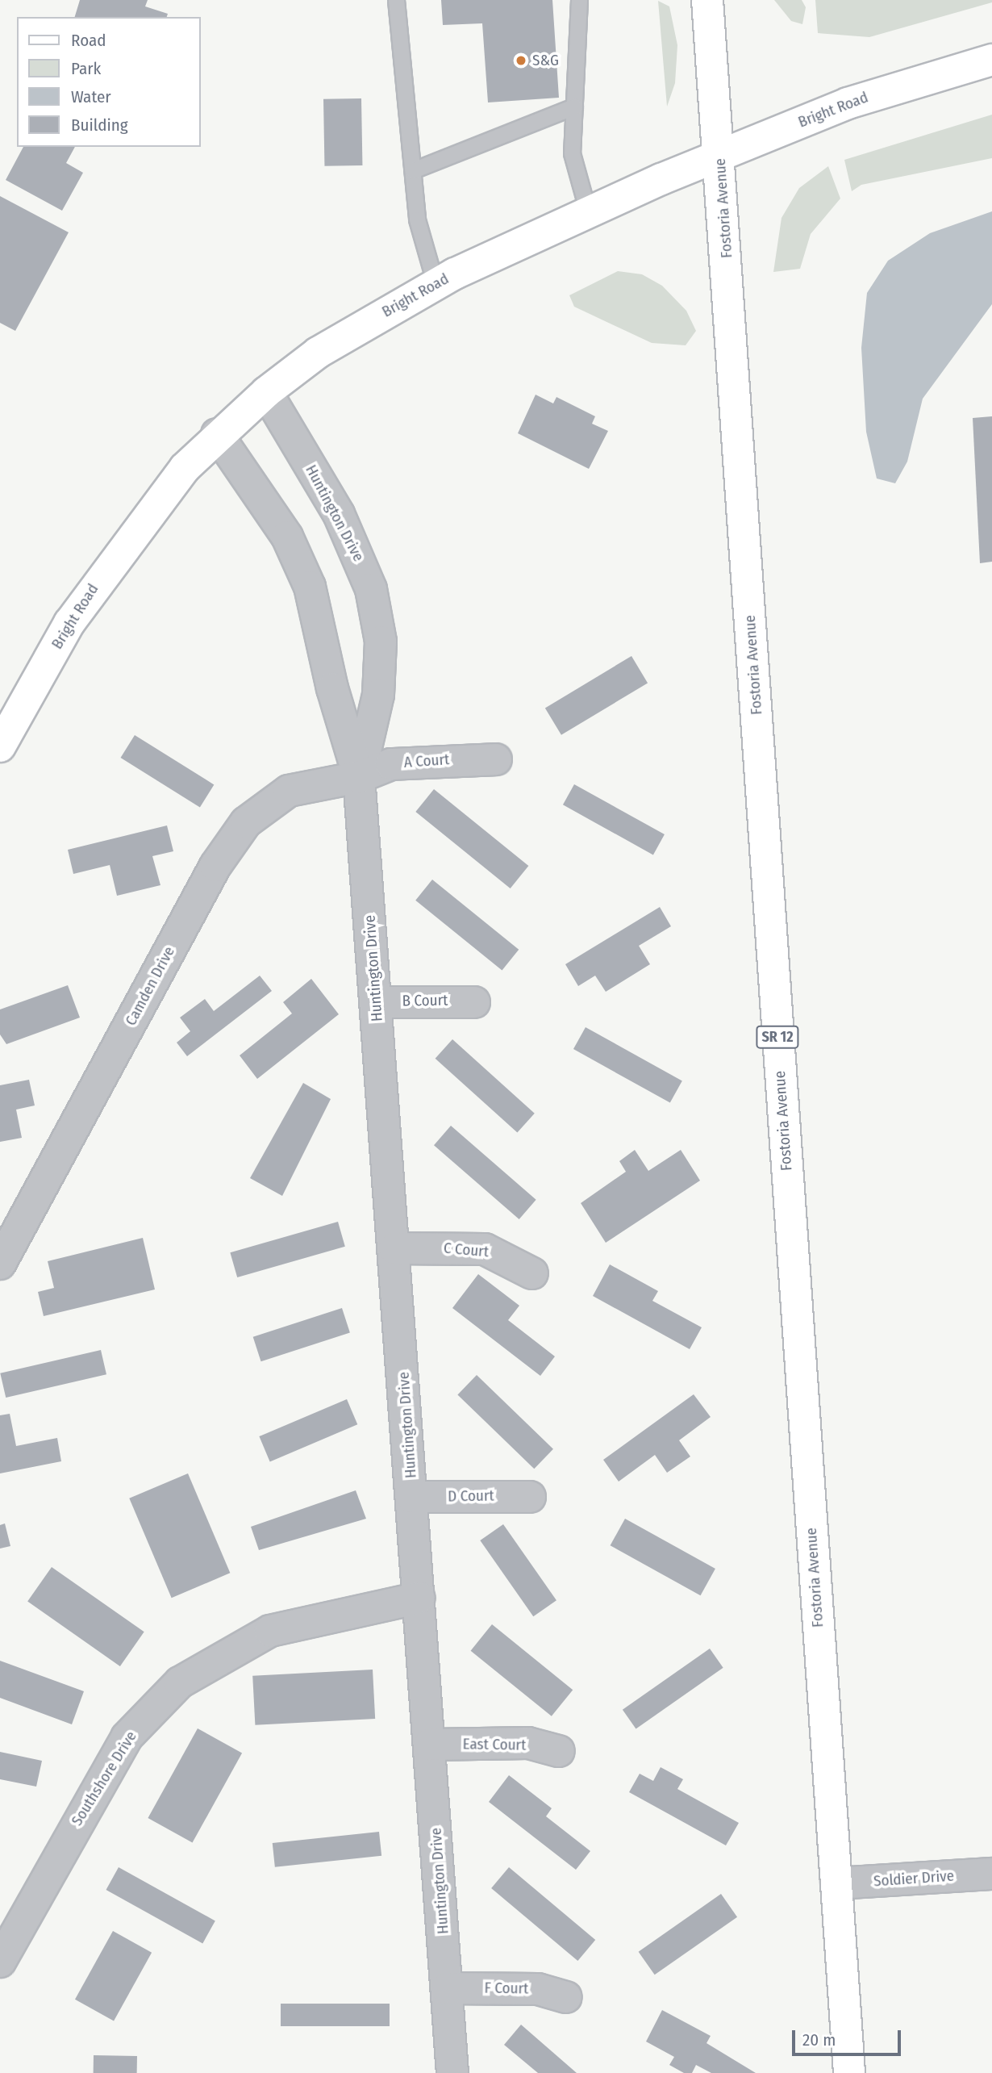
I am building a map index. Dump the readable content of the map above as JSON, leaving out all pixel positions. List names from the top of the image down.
{
  "streets": {
    "main road": ["Bright Road", "Fostoria Avenue", "SR 12"],
    "street": [
      "Huntington Drive",
      "A Court",
      "Camden Drive",
      "B Court",
      "C Court",
      "D Court",
      "East Court",
      "Southshore Drive",
      "Soldier Drive",
      "F Court"
    ]
  },
  "crossings": [
    ["Bright Road", "Fostoria Avenue"],
    ["Bright Road", "Huntington Drive"],
    ["Fostoria Avenue", "Soldier Drive"],
    ["Huntington Drive", "A Court"],
    ["Huntington Drive", "Camden Drive"],
    ["Huntington Drive", "B Court"],
    ["Huntington Drive", "C Court"],
    ["Huntington Drive", "D Court"],
    ["Huntington Drive", "East Court"],
    ["Huntington Drive", "Southshore Drive"],
    ["Huntington Drive", "F Court"],
    ["A Court", "Camden Drive"]
  ],
  "places": ["S&G"],
  "legend": [
    "Road",
    "Park",
    "Water",
    "Building"
  ],
  "scale_bar": "20 m"
}
